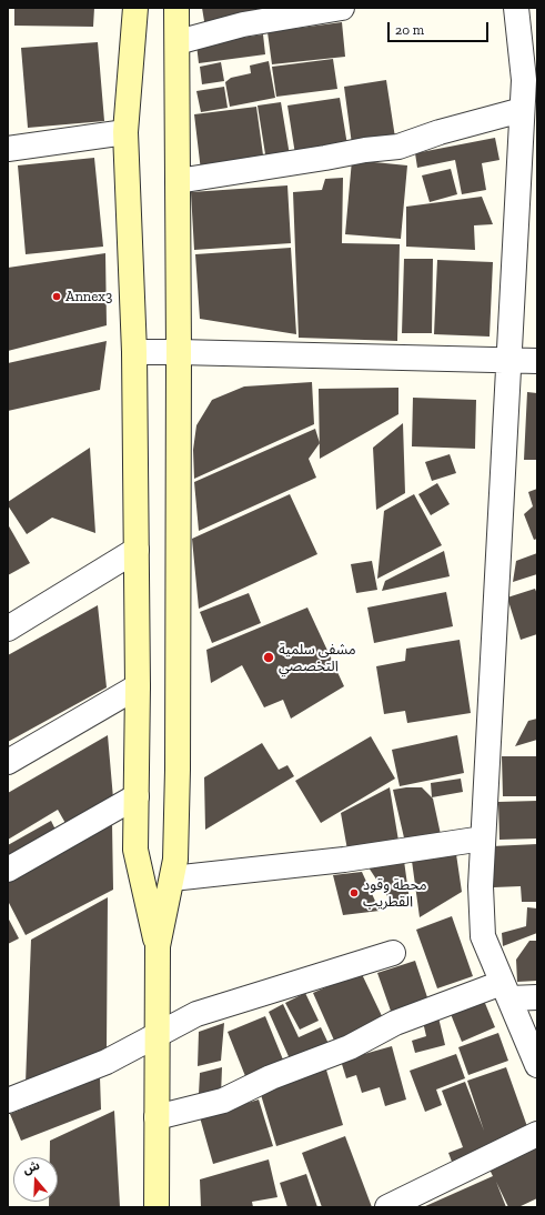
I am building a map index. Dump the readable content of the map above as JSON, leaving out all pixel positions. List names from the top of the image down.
{
  "places": ["Annex3", "مشفى سلمية التخصصي", "محطة وقود القطريب"],
  "scale_bar": "20 m",
  "north": "top"
}
